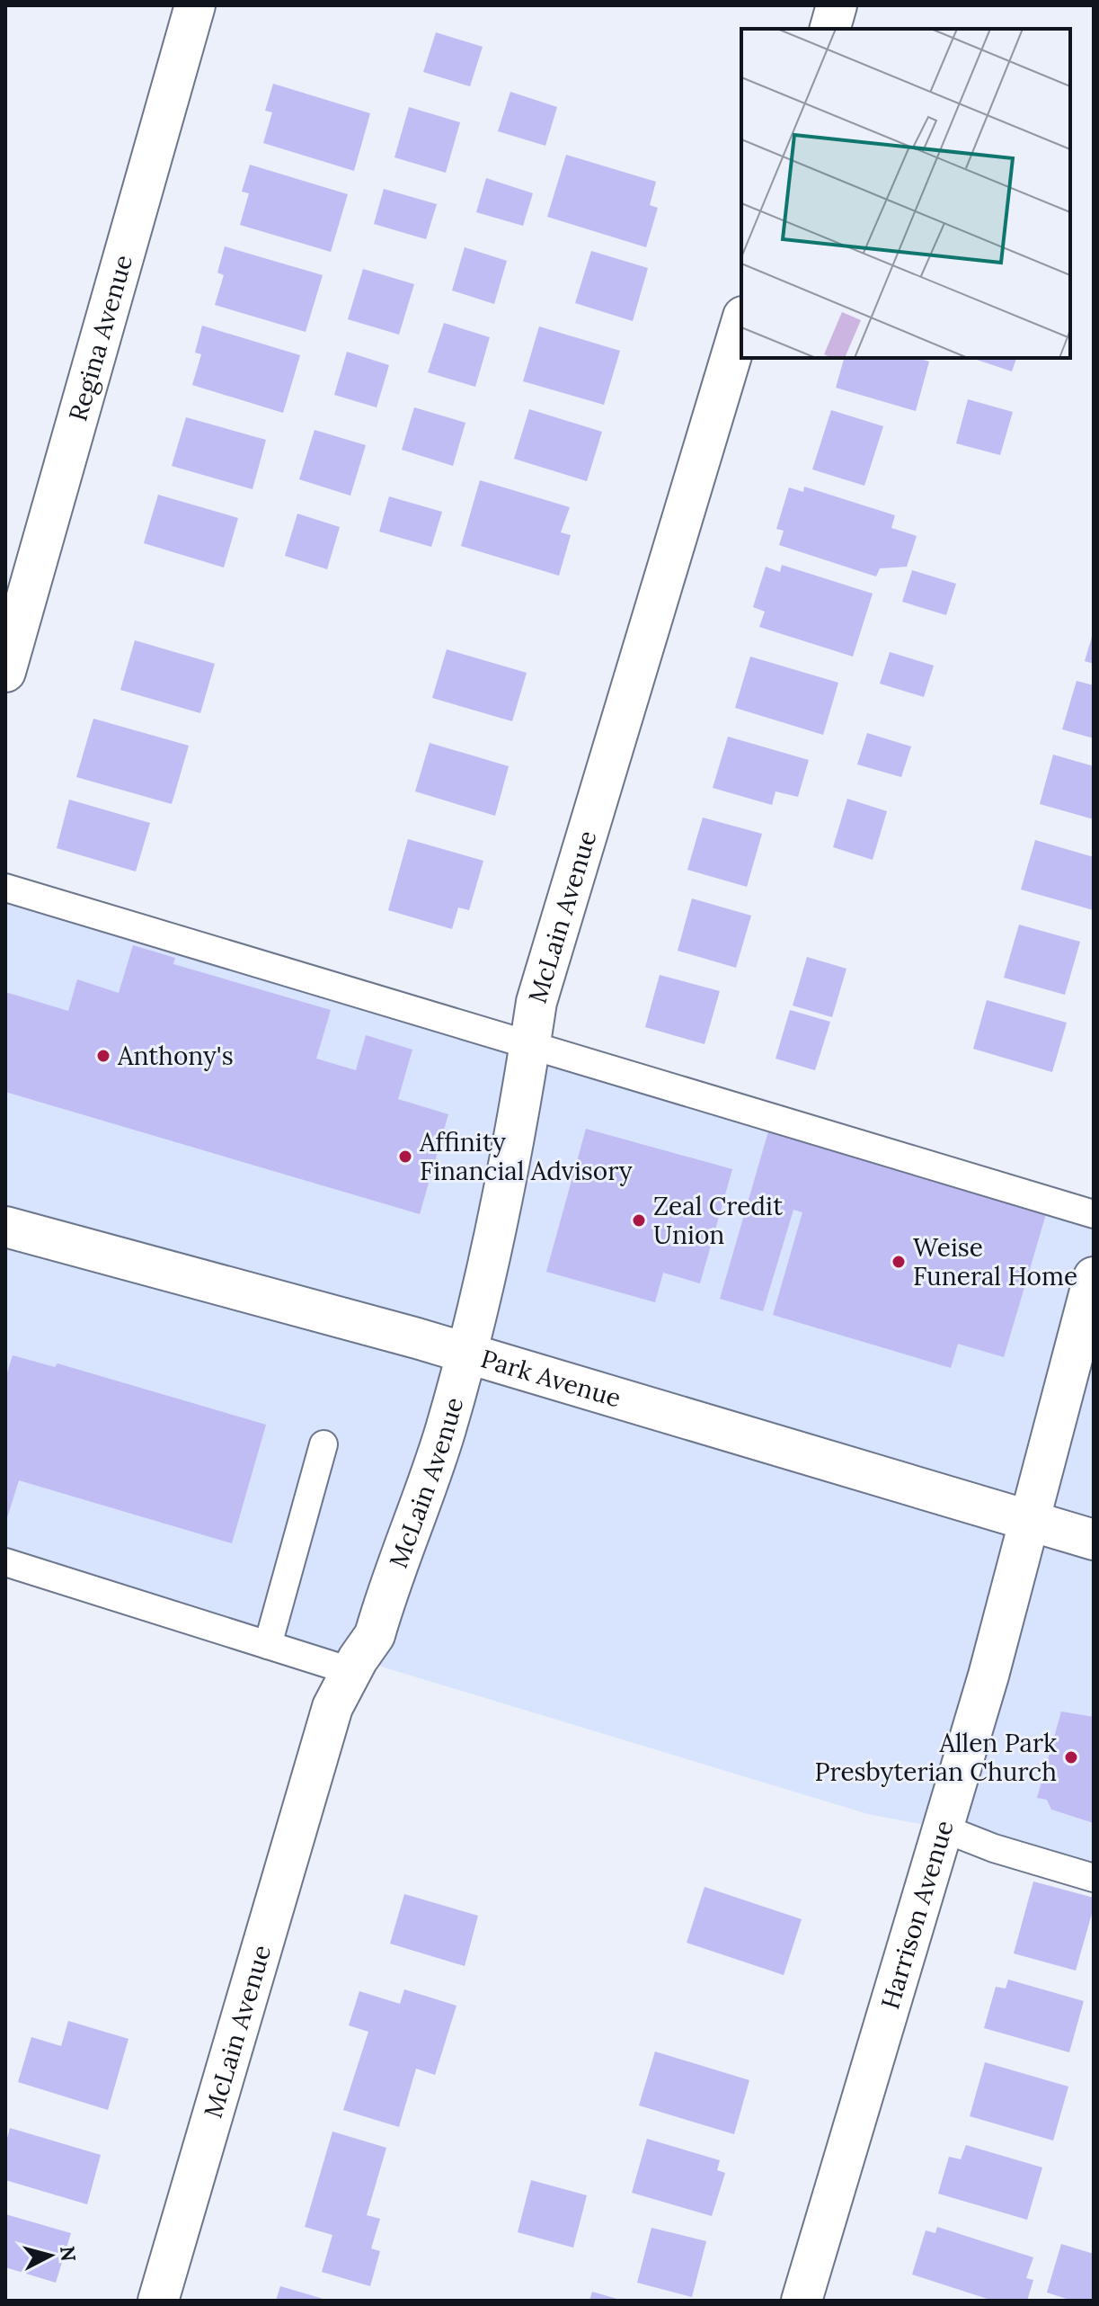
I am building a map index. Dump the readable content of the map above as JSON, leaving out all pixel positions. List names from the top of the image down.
{
  "streets": {
    "street": [
      "Regina Avenue",
      "McLain Avenue",
      "Park Avenue",
      "Harrison Avenue"
    ]
  },
  "crossings": [
    ["McLain Avenue", "Park Avenue"],
    ["Park Avenue", "Harrison Avenue"]
  ],
  "places": [
    "Anthony's",
    "Affinity Financial Advisory",
    "Zeal Credit Union",
    "Weise Funeral Home",
    "Allen Park Presbyterian Church"
  ],
  "north": "right"
}
